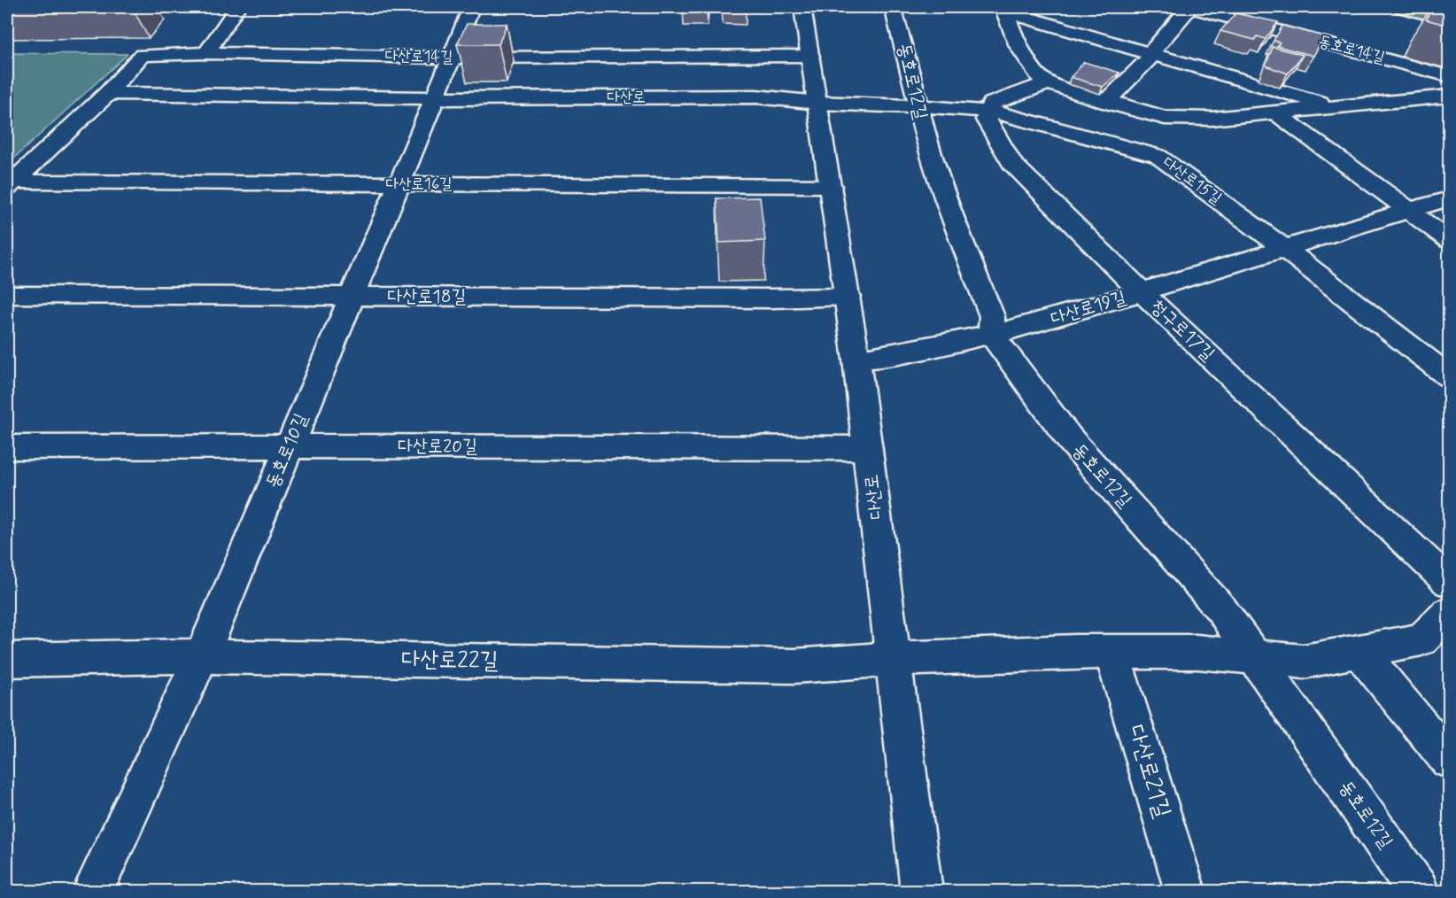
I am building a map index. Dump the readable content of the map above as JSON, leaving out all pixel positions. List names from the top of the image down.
{
  "streets": {
    "street": [
      "동호로14길",
      "다산로14길",
      "동호로12길",
      "다산로",
      "다산로15길",
      "다산로16길",
      "다산로18길",
      "다산로19길",
      "청구로17길",
      "다산로20길",
      "동호로10길",
      "다산로22길",
      "다산로21길"
    ]
  },
  "crossings": [
    ["다산로14길", "다산로"],
    ["다산로14길", "다산로16길"],
    ["다산로14길", "동호로10길"],
    ["동호로12길", "다산로15길"],
    ["동호로12길", "다산로19길"],
    ["다산로", "다산로15길"],
    ["다산로", "다산로16길"],
    ["다산로", "다산로18길"],
    ["다산로", "다산로19길"],
    ["다산로", "다산로20길"],
    ["다산로", "동호로10길"],
    ["다산로", "다산로22길"],
    ["다산로15길", "다산로19길"],
    ["다산로15길", "청구로17길"],
    ["다산로16길", "동호로10길"],
    ["다산로18길", "동호로10길"],
    ["다산로19길", "청구로17길"],
    ["다산로20길", "동호로10길"],
    ["동호로10길", "다산로22길"]
  ]
}
